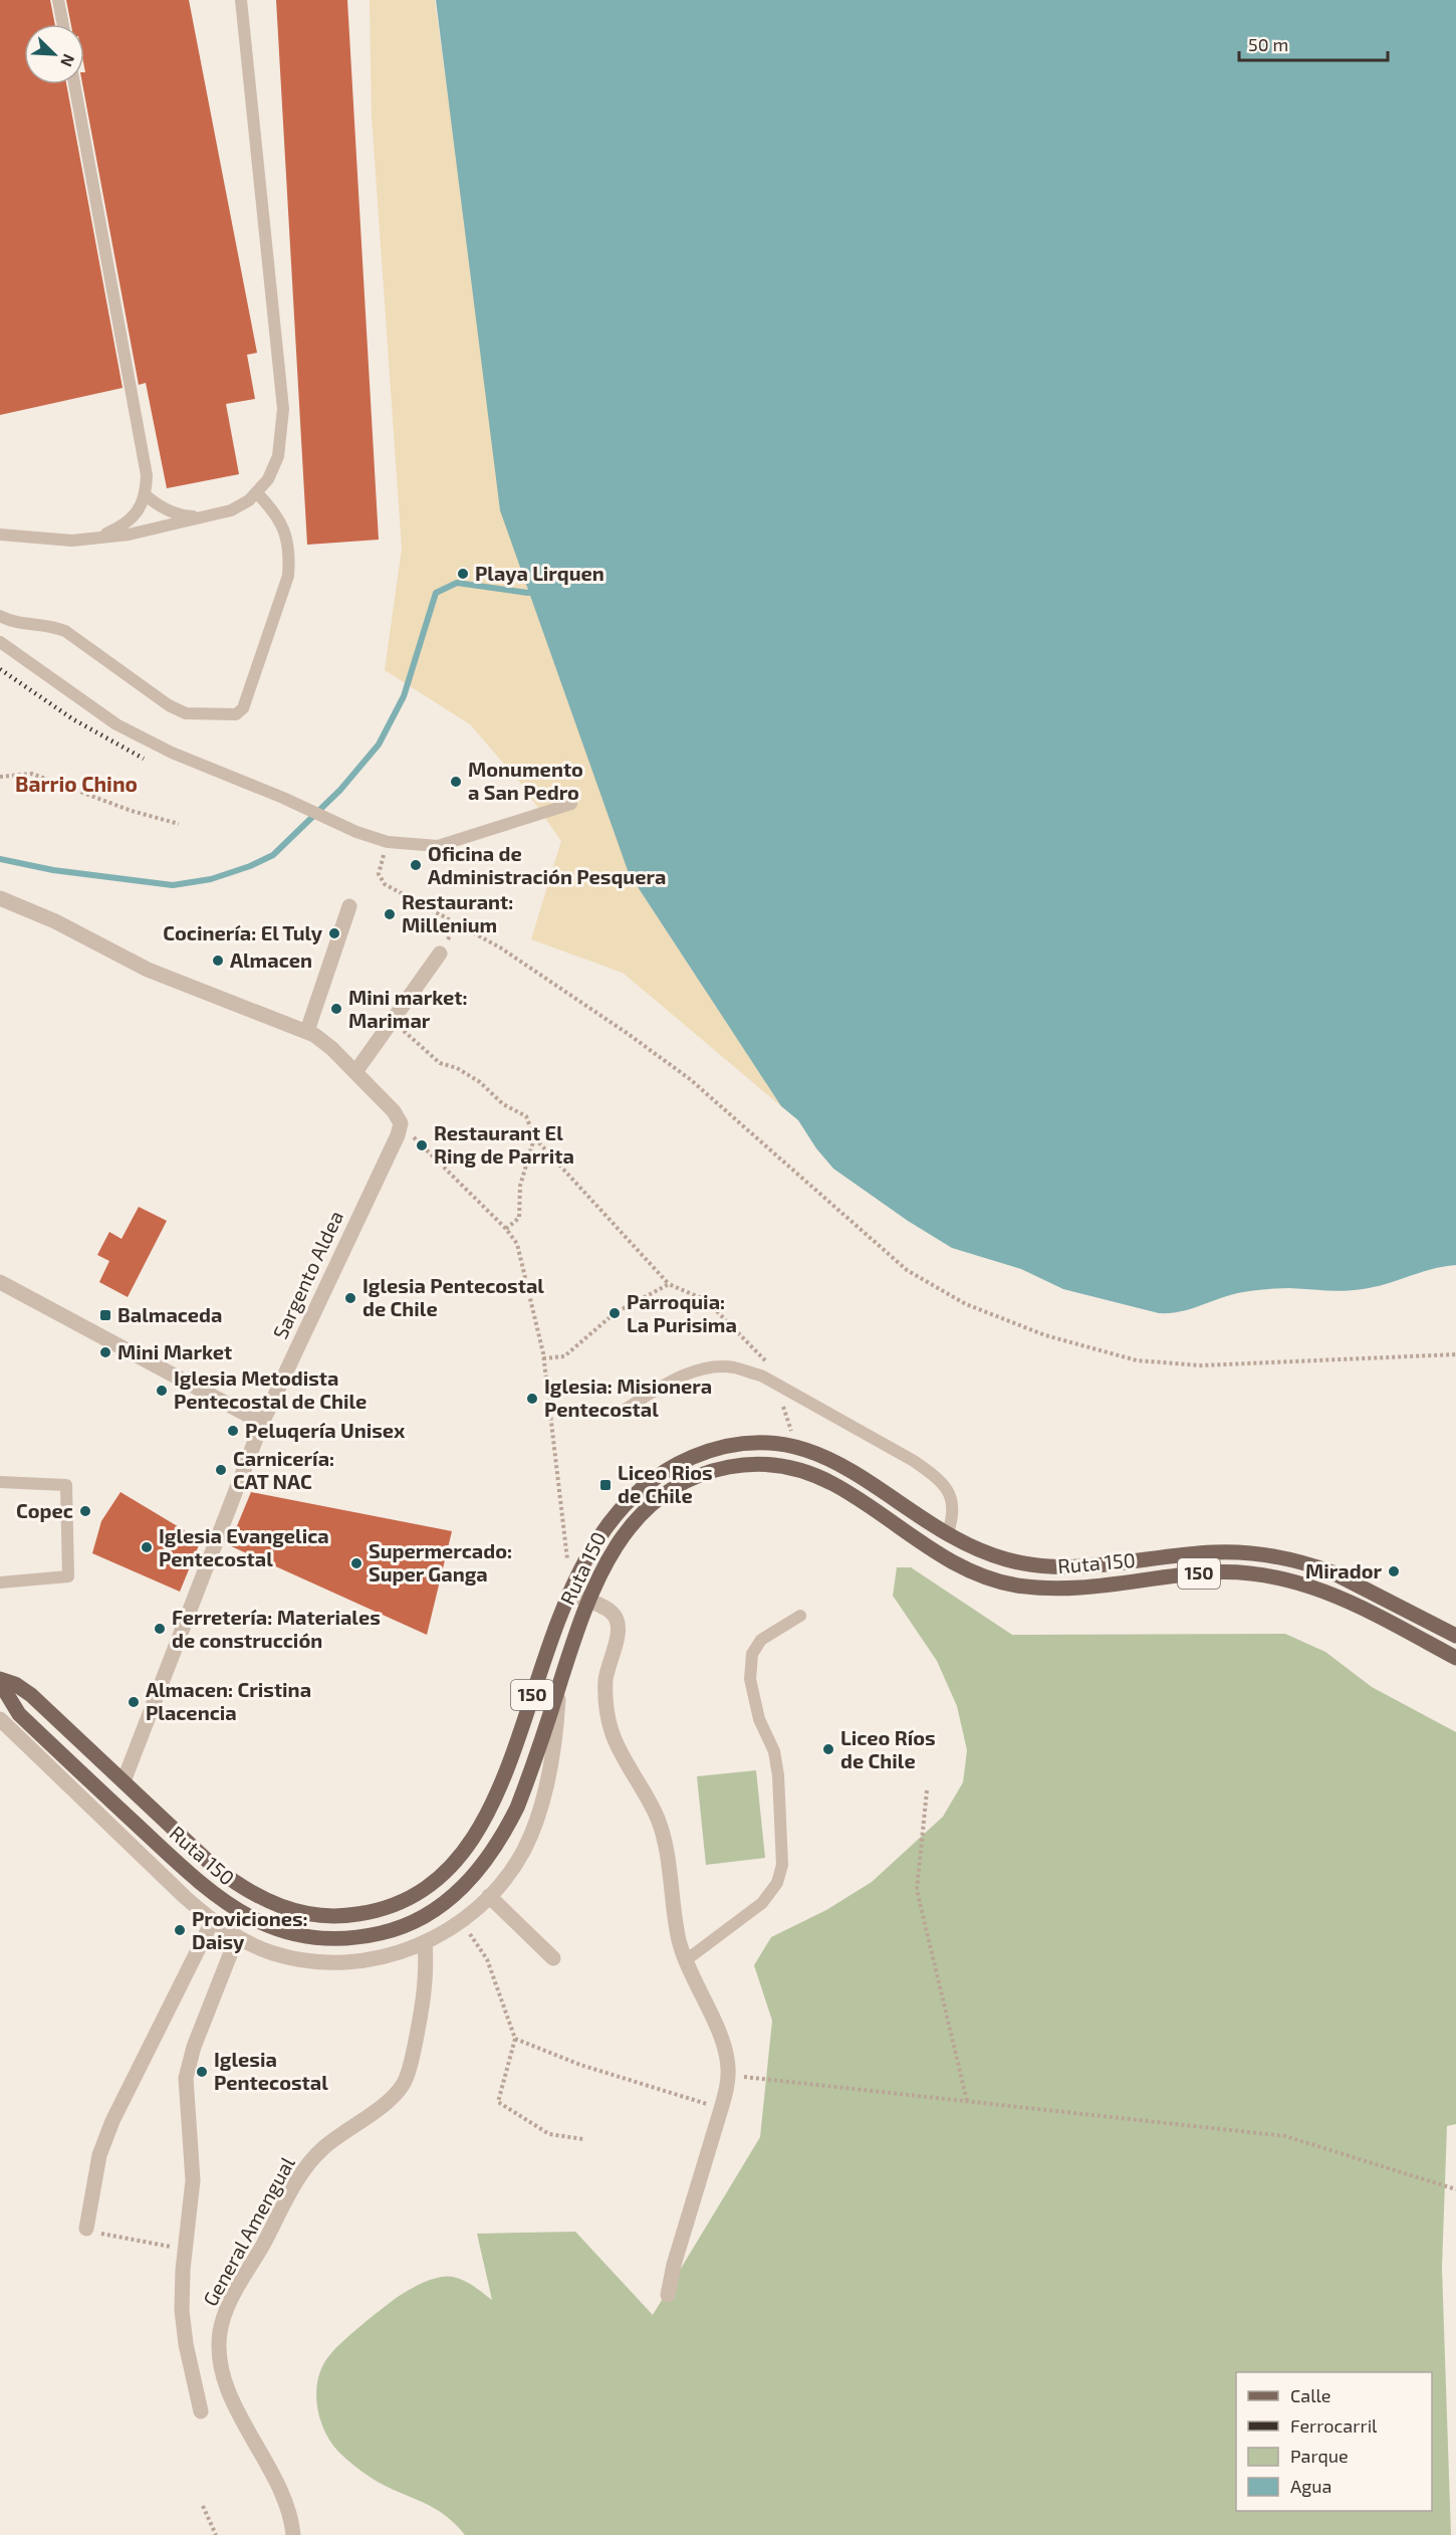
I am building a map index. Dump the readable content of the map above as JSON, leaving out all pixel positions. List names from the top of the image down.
{
  "streets": {
    "main road": ["Ruta 150", "150"],
    "street": ["Sargento Aldea", "General Amengual"]
  },
  "crossings": [
    ["Sargento Aldea", "Ruta 150"]
  ],
  "districts": ["Barrio Chino"],
  "places": {
    "other": [
      "Playa Lirquen",
      "Monumento a San Pedro",
      "Oficina de Administración Pesquera",
      "Restaurant: Millenium",
      "Cocinería: El Tuly",
      "Almacen",
      "Mini market: Marimar",
      "Restaurant El Ring de Parrita",
      "Iglesia Pentecostal de Chile",
      "Parroquia: La Purisima",
      "Mini Market",
      "Iglesia Metodista Pentecostal de Chile",
      "Iglesia: Misionera Pentecostal",
      "Peluqería Unisex",
      "Carnicería: CAT NAC",
      "Copec",
      "Iglesia Evangelica Pentecostal",
      "Supermercado: Super Ganga",
      "Mirador",
      "Ferretería: Materiales de construcción",
      "Almacen: Cristina Placencia",
      "Liceo Ríos de Chile",
      "Proviciones: Daisy",
      "Iglesia Pentecostal"
    ],
    "transit": ["Balmaceda", "Liceo Rios de Chile"]
  },
  "legend": [
    "Calle",
    "Ferrocarril",
    "Parque",
    "Agua"
  ],
  "scale_bar": "50 m",
  "north": "bottom right"
}
